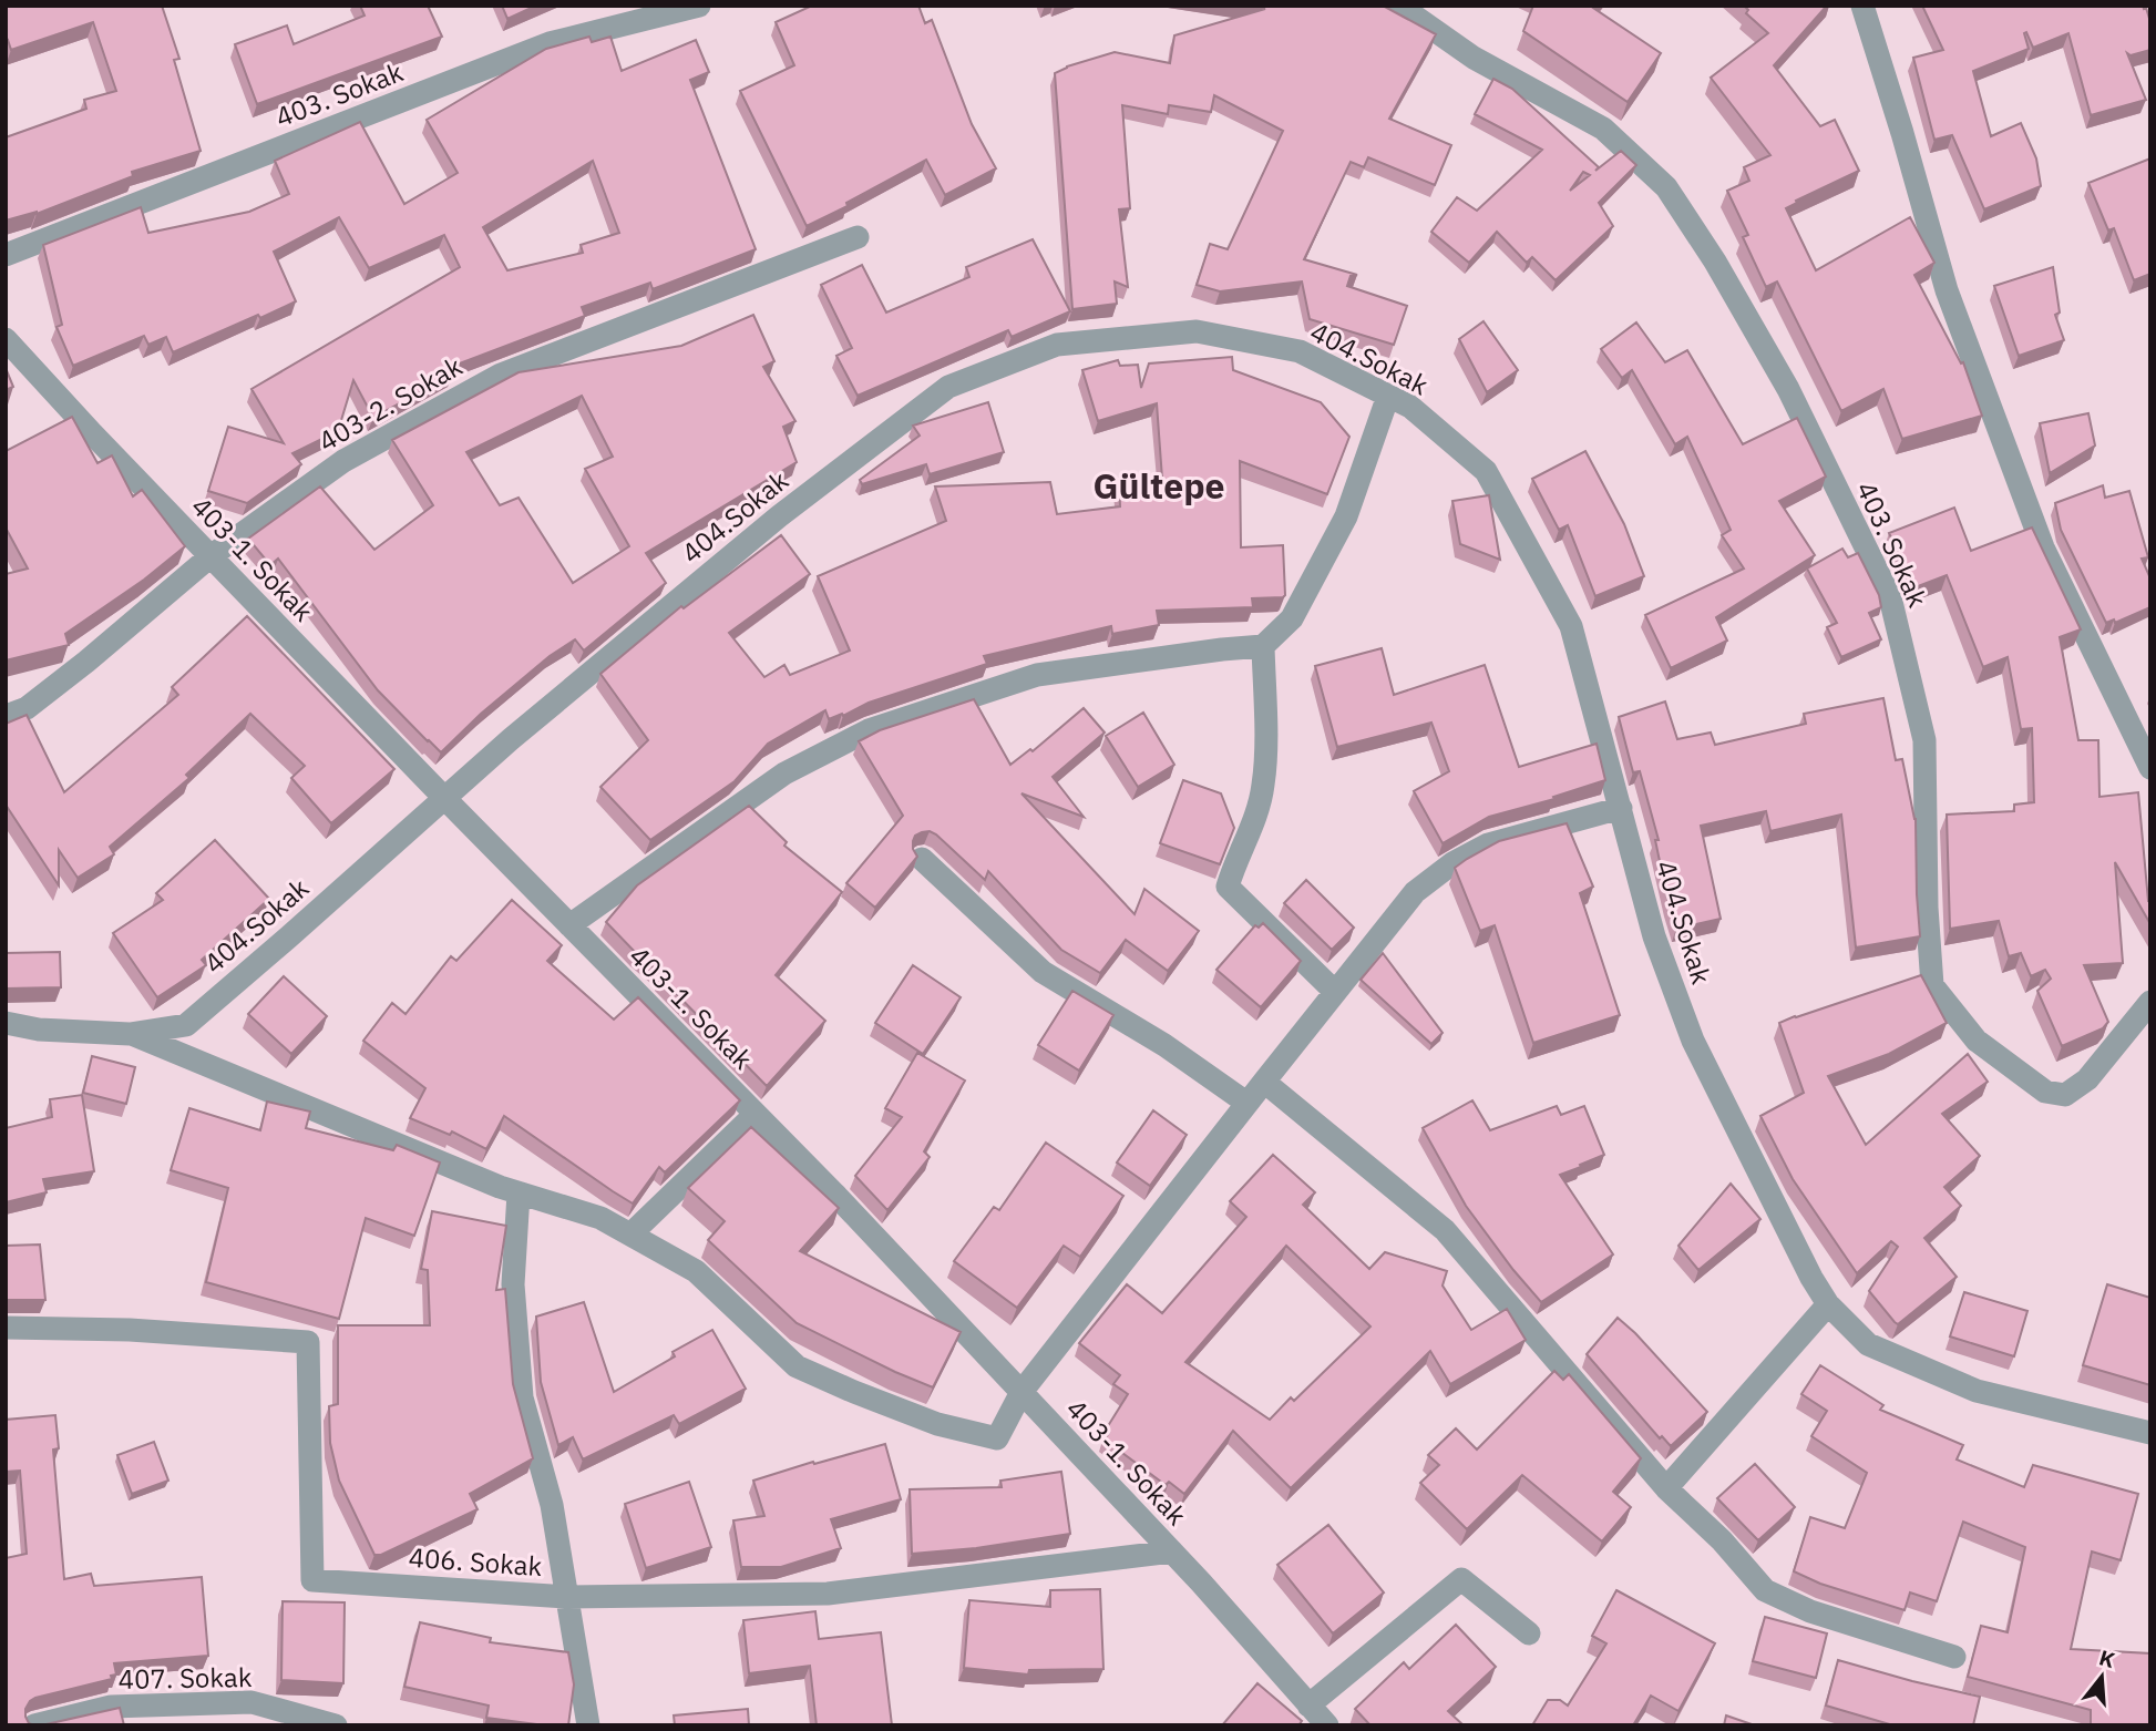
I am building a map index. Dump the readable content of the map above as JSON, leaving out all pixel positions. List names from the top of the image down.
{
  "streets": {
    "street": [
      "403. Sokak",
      "404.Sokak",
      "403-2. Sokak",
      "403-1. Sokak",
      "406. Sokak",
      "407. Sokak"
    ]
  },
  "crossings": [
    ["404.Sokak", "403-1. Sokak"],
    ["403-2. Sokak", "403-1. Sokak"],
    ["403-1. Sokak", "406. Sokak"]
  ],
  "districts": ["Gültepe"],
  "north": "top"
}
